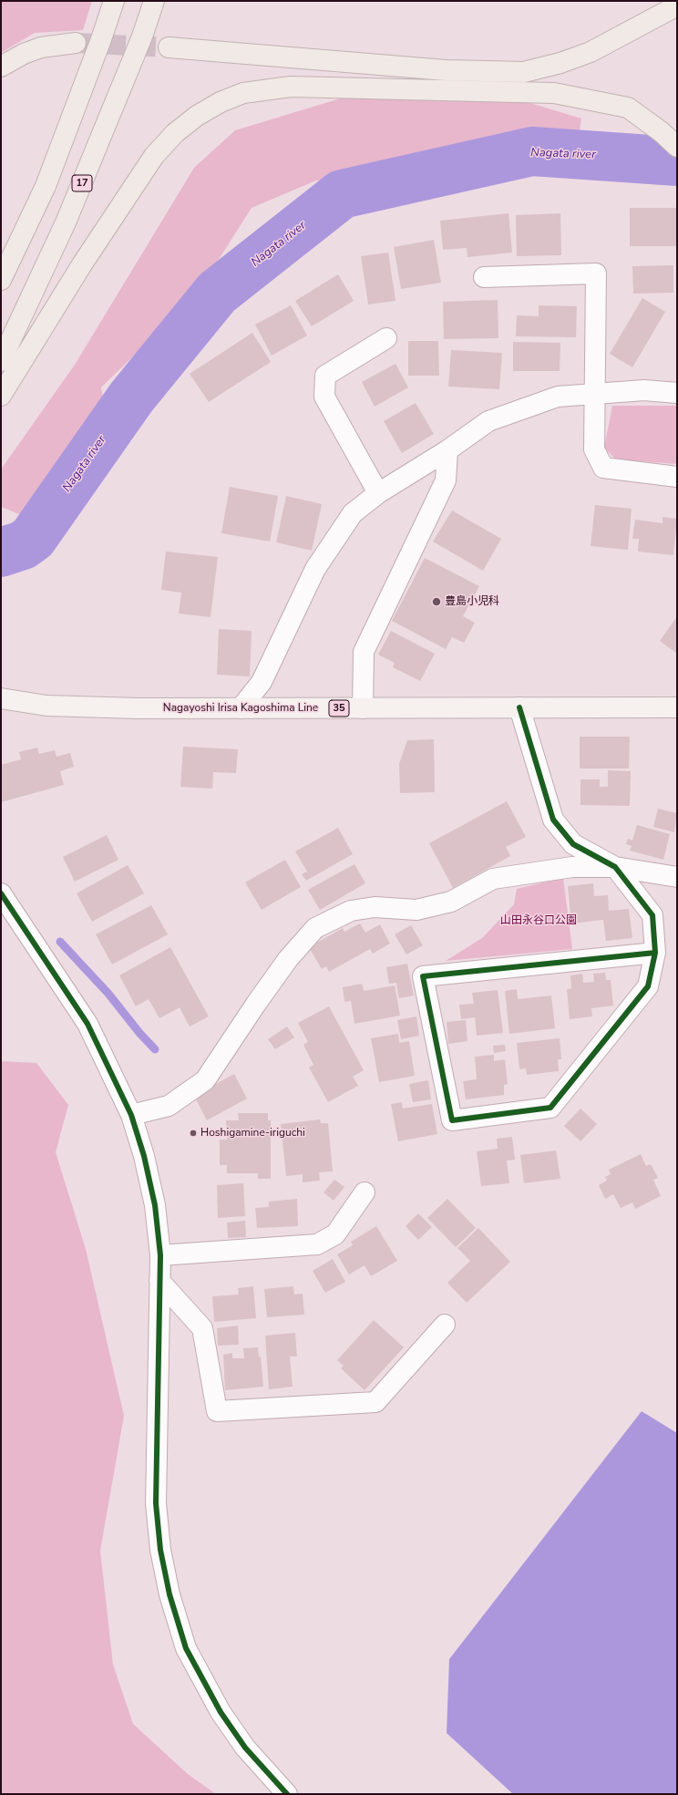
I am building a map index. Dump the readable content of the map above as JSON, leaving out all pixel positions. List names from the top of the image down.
{
  "streets": {
    "highway": ["17"],
    "main road": ["Nagayoshi Irisa Kagoshima Line", "35"]
  },
  "water": ["Nagata river"],
  "parks": ["山田永谷口公園"],
  "places": ["豊島小児科", "Hoshigamine-iriguchi"]
}
